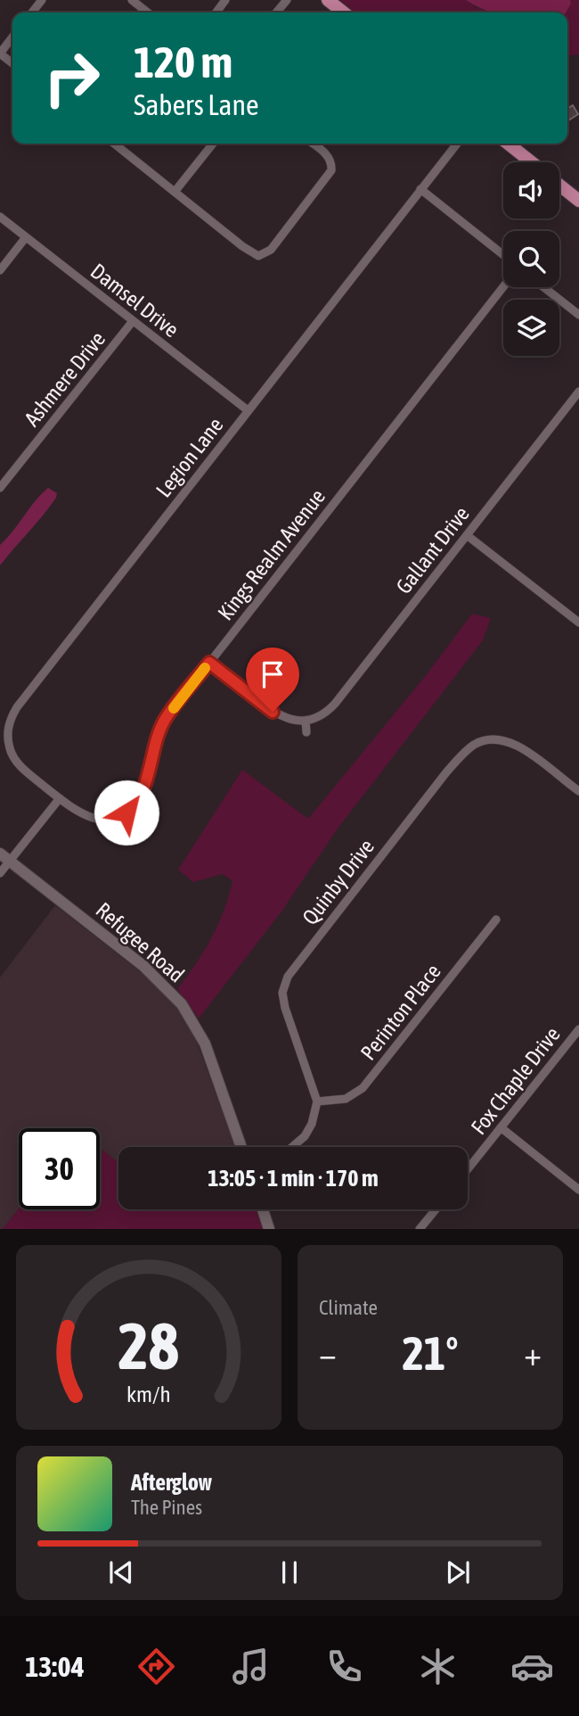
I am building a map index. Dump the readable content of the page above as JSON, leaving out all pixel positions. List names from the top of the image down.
{
  "streets": {
    "street": [
      "Damsel Drive",
      "Ashmere Drive",
      "Legion Lane",
      "Gallant Drive",
      "Kings Realm Avenue",
      "Quinby Drive",
      "Refugee Road",
      "Perinton Place",
      "Fox Chaple Drive"
    ]
  },
  "crossings": [
    ["Damsel Drive", "Ashmere Drive"],
    ["Damsel Drive", "Legion Lane"],
    ["Legion Lane", "Kings Realm Avenue"],
    ["Quinby Drive", "Perinton Place"]
  ],
  "page": {
    "turn": ["120 m", "Sabers Lane"],
    "limit": "30",
    "trip": "13:05 · 1 min · 170 m",
    "tile": "Climate",
    "heat": ["−", "21°", "+"],
    "song": ["Afterglow", "The Pines"],
    "tabs": "13:04",
    "gauge": ["28", "km/h"]
  }
}
